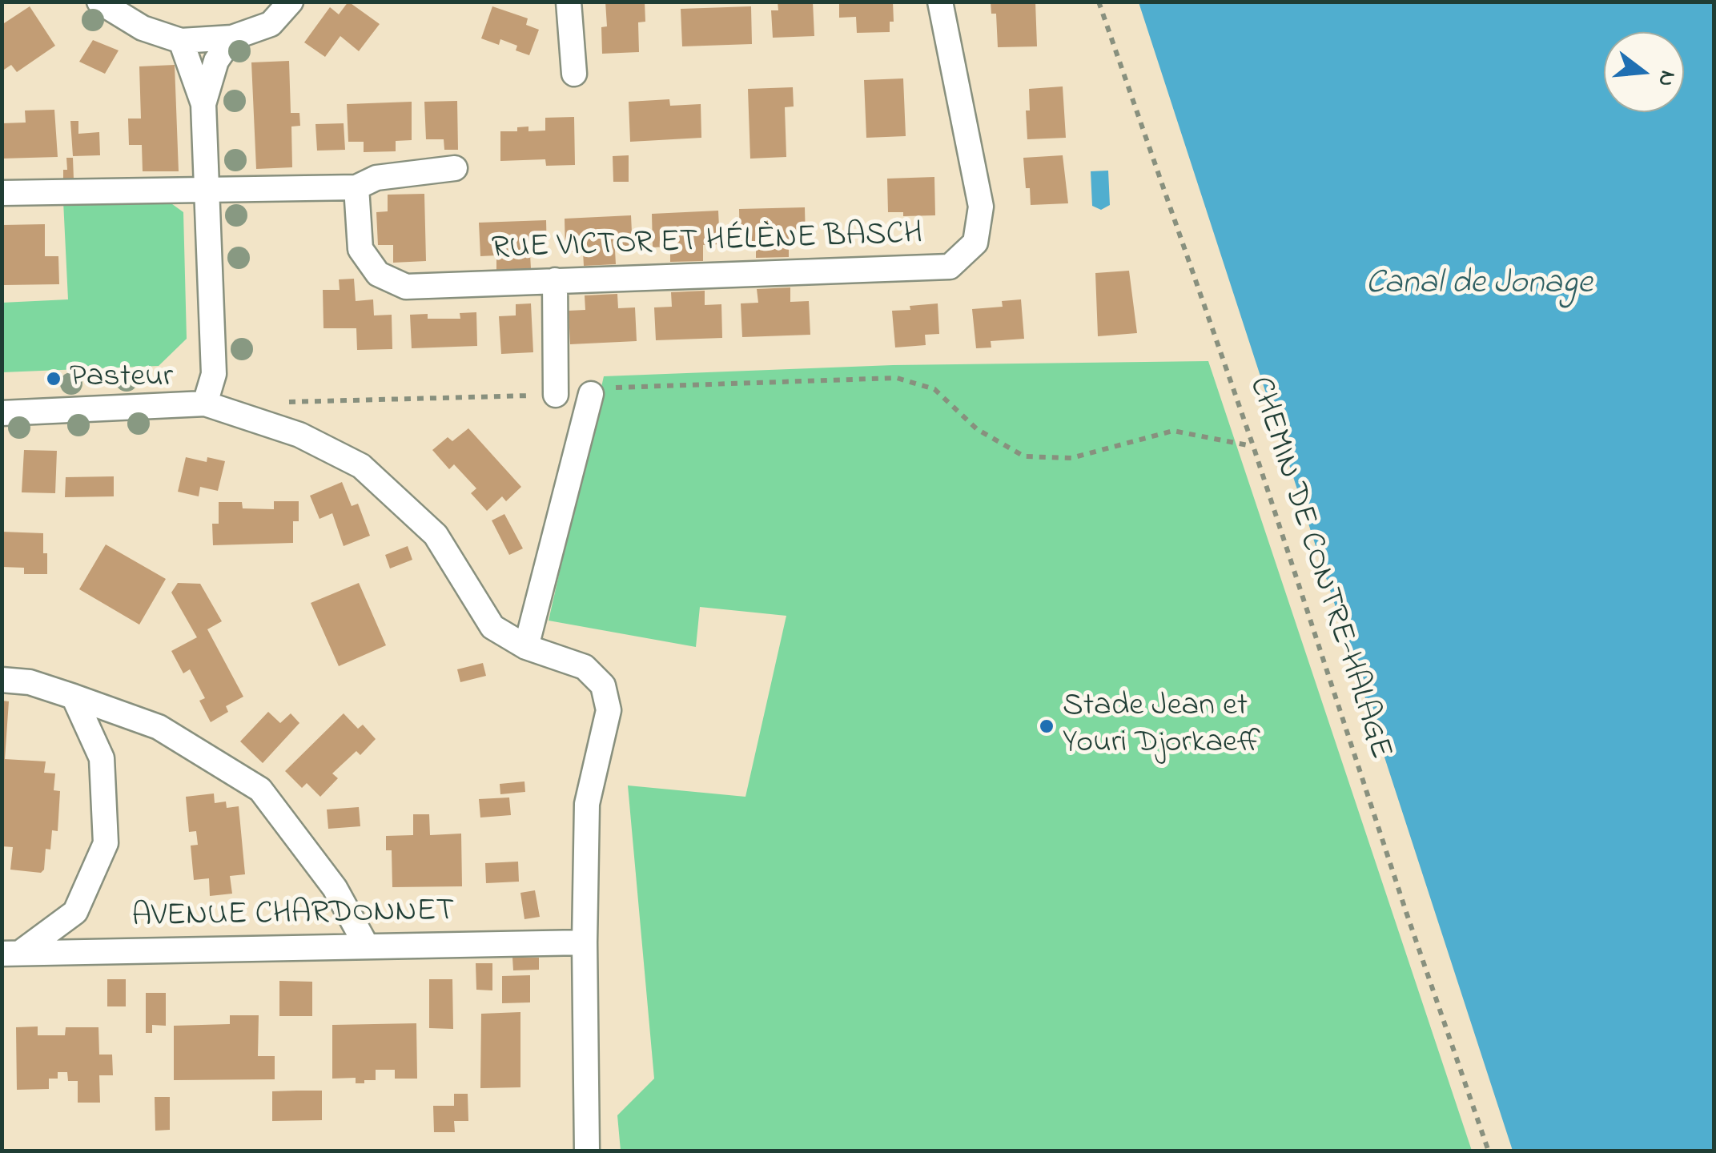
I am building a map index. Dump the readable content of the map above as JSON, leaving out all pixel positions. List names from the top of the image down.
{
  "streets": {
    "street": ["RUE VICTOR ET HÉLÈNE BASCH", "AVENUE CHARDONNET"],
    "path": ["CHEMIN DE CONTRE-HALAGE"]
  },
  "water": ["Canal de Jonage"],
  "places": ["Pasteur", "Stade Jean et Youri Djorkaeff"],
  "north": "right"
}
